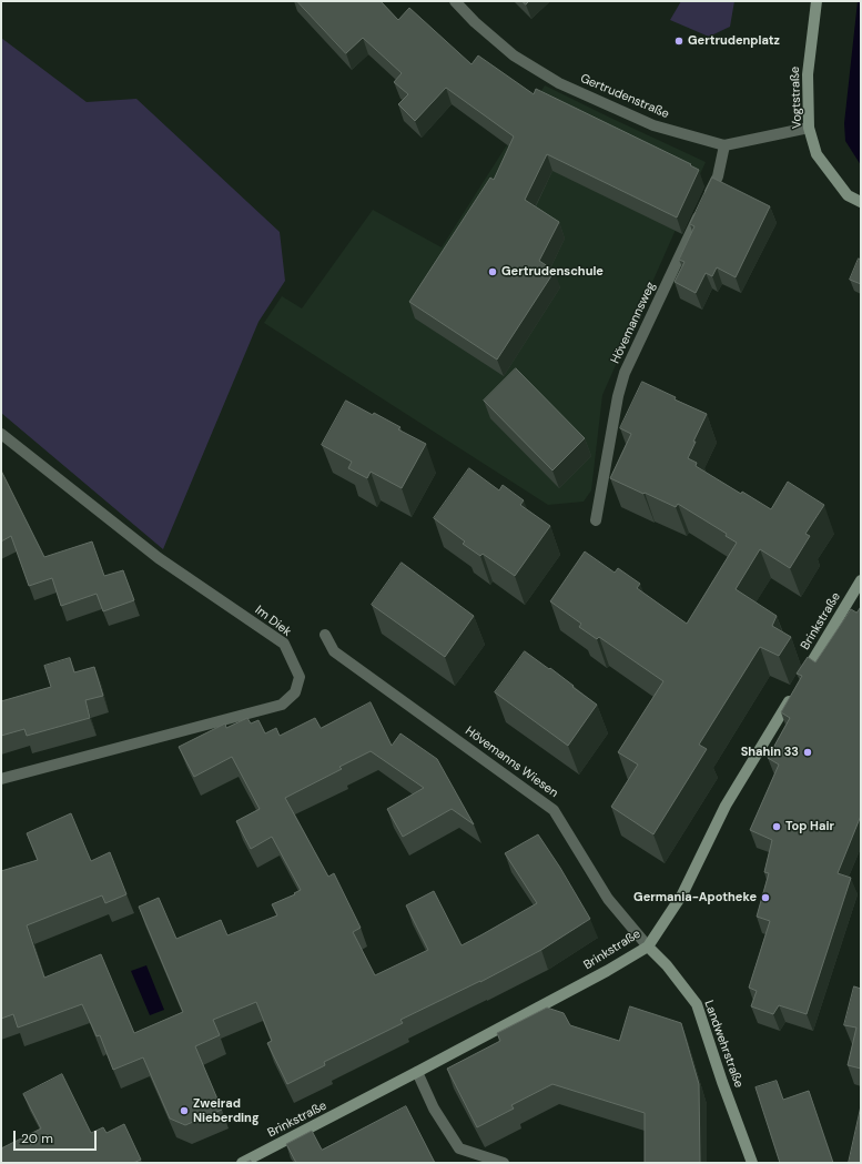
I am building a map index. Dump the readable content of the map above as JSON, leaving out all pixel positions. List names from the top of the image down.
{
  "streets": {
    "street": [
      "Gertrudenstraße",
      "Vogtstraße",
      "Hövemannsweg",
      "Im Diek",
      "Brinkstraße",
      "Hövemanns Wiesen",
      "Landwehrstraße"
    ]
  },
  "crossings": [
    ["Gertrudenstraße", "Vogtstraße"],
    ["Gertrudenstraße", "Hövemannsweg"],
    ["Brinkstraße", "Hövemanns Wiesen"],
    ["Brinkstraße", "Landwehrstraße"],
    ["Hövemanns Wiesen", "Landwehrstraße"]
  ],
  "places": [
    "Gertrudenplatz",
    "Gertrudenschule",
    "Shahin 33",
    "Top Hair",
    "Germania-Apotheke",
    "Zweirad Nieberding"
  ],
  "scale_bar": "20 m"
}
